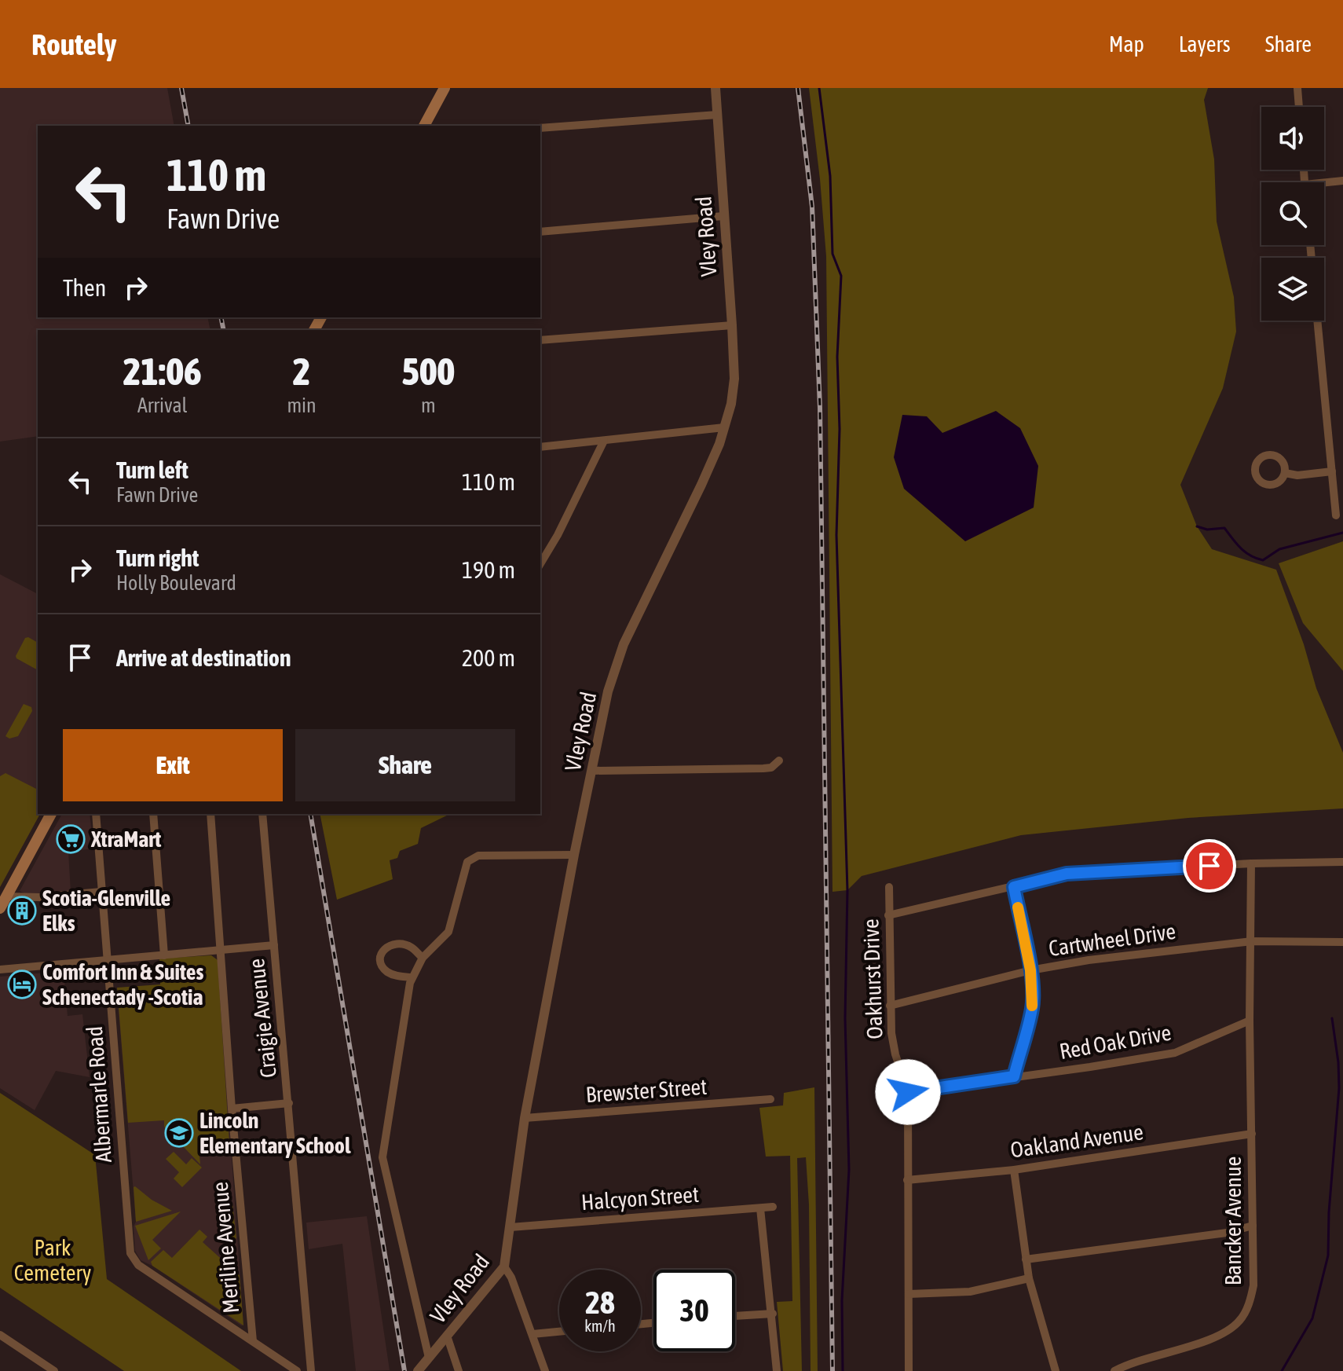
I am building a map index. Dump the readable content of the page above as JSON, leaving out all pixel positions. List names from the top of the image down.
{
  "streets": {
    "street": [
      "Vley Road",
      "Cartwheel Drive",
      "Oakhurst Drive",
      "Craigie Avenue",
      "Red Oak Drive",
      "Brewster Street",
      "Albermarle Road",
      "Oakland Avenue",
      "Halcyon Street",
      "Bancker Avenue",
      "Meriline Avenue"
    ]
  },
  "crossings": [
    ["Vley Road", "Brewster Street"],
    ["Vley Road", "Halcyon Street"],
    ["Cartwheel Drive", "Oakhurst Drive"],
    ["Cartwheel Drive", "Bancker Avenue"],
    ["Oakhurst Drive", "Red Oak Drive"],
    ["Oakhurst Drive", "Oakland Avenue"],
    ["Red Oak Drive", "Bancker Avenue"],
    ["Albermarle Road", "Meriline Avenue"],
    ["Oakland Avenue", "Bancker Avenue"]
  ],
  "parks": ["Park Cemetery"],
  "places": {
    "supermarket": ["XtraMart"],
    "building": ["Scotia-Glenville Elks"],
    "hotel": ["Comfort Inn & Suites Schenectady -Scotia"],
    "school or university": ["Lincoln Elementary School"]
  },
  "page": {
    "header": "Routely",
    "nav": ["Map", "Layers", "Share"],
    "turn": ["110 m", "Fawn Drive"],
    "then": "Then",
    "eta": [
      "21:06",
      "Arrival",
      "2",
      "min",
      "500",
      "m"
    ],
    "list": [
      {
        "name": "Turn left",
        "note": "Fawn Drive",
        "value": "110 m"
      },
      {
        "name": "Turn right",
        "note": "Holly Boulevard",
        "value": "190 m"
      },
      {
        "name": "Arrive at destination",
        "value": "200 m"
      }
    ],
    "buttons": ["Exit", "Share"],
    "speed": "28 km/h",
    "limit": "30"
  }
}
